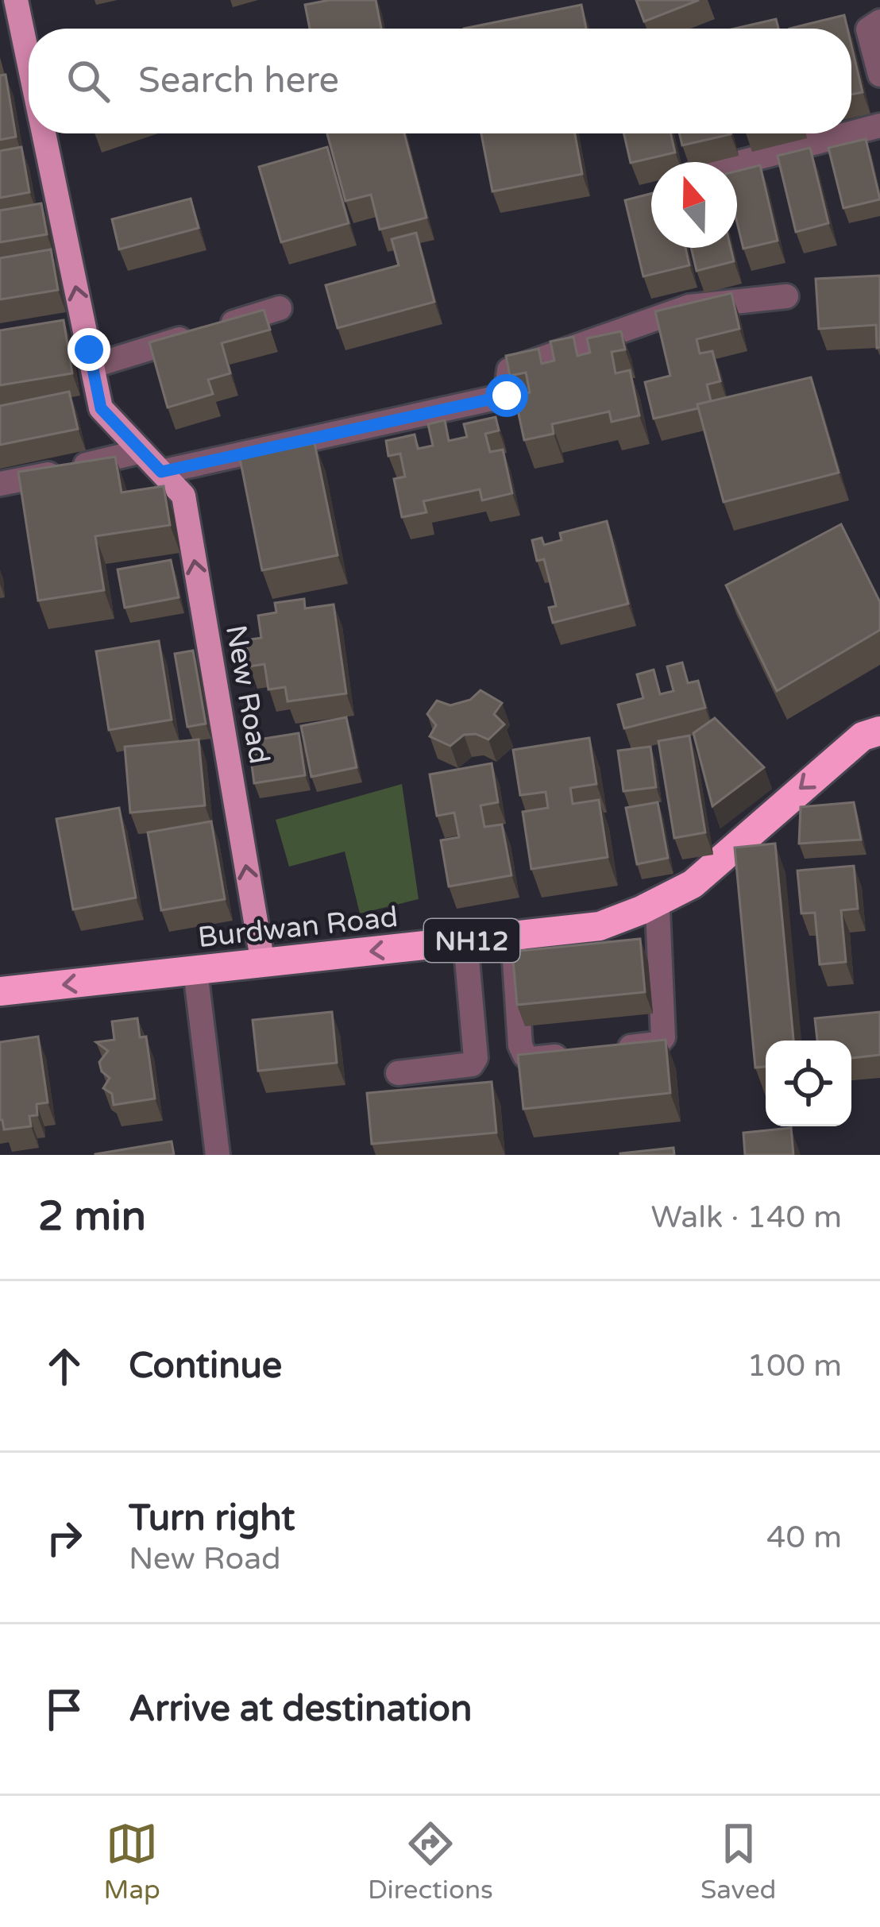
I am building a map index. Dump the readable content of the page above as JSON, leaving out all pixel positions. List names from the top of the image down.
{
  "streets": {
    "highway": ["Burdwan Road", "NH12"],
    "main road": ["New Road"]
  },
  "crossings": [
    ["New Road", "Burdwan Road"]
  ],
  "one_way": ["New Road", "Burdwan Road"],
  "north": "top",
  "page": {
    "search": "Search here",
    "heading": ["2 min", "Walk · 140 m"],
    "list": [
      ["Continue", "100 m"],
      ["Turn right", "New Road", "40 m"],
      "Arrive at destination"
    ],
    "nav": ["Map", "Directions", "Saved"]
  }
}
